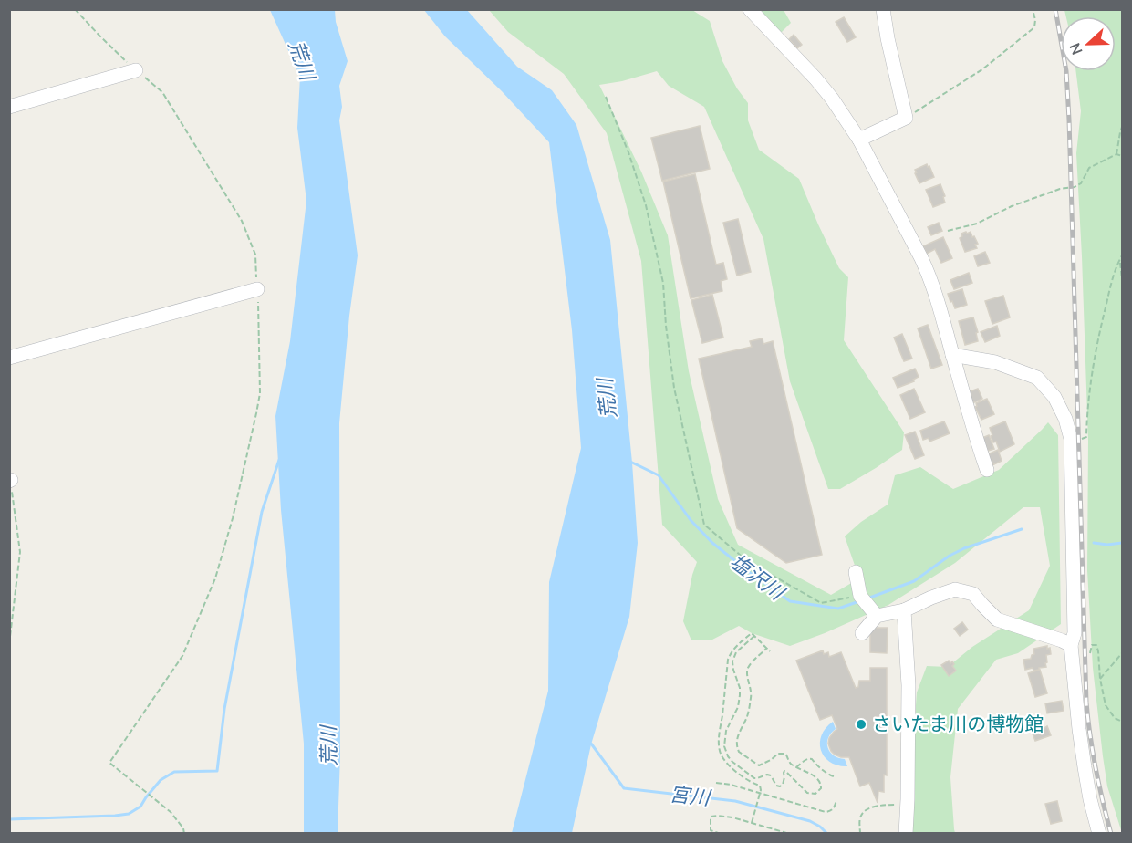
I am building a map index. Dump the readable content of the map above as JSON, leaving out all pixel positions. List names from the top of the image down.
{
  "water": ["荒川", "塩沢川", "宮川"],
  "places": ["さいたま川の博物館"],
  "north": "left"
}
